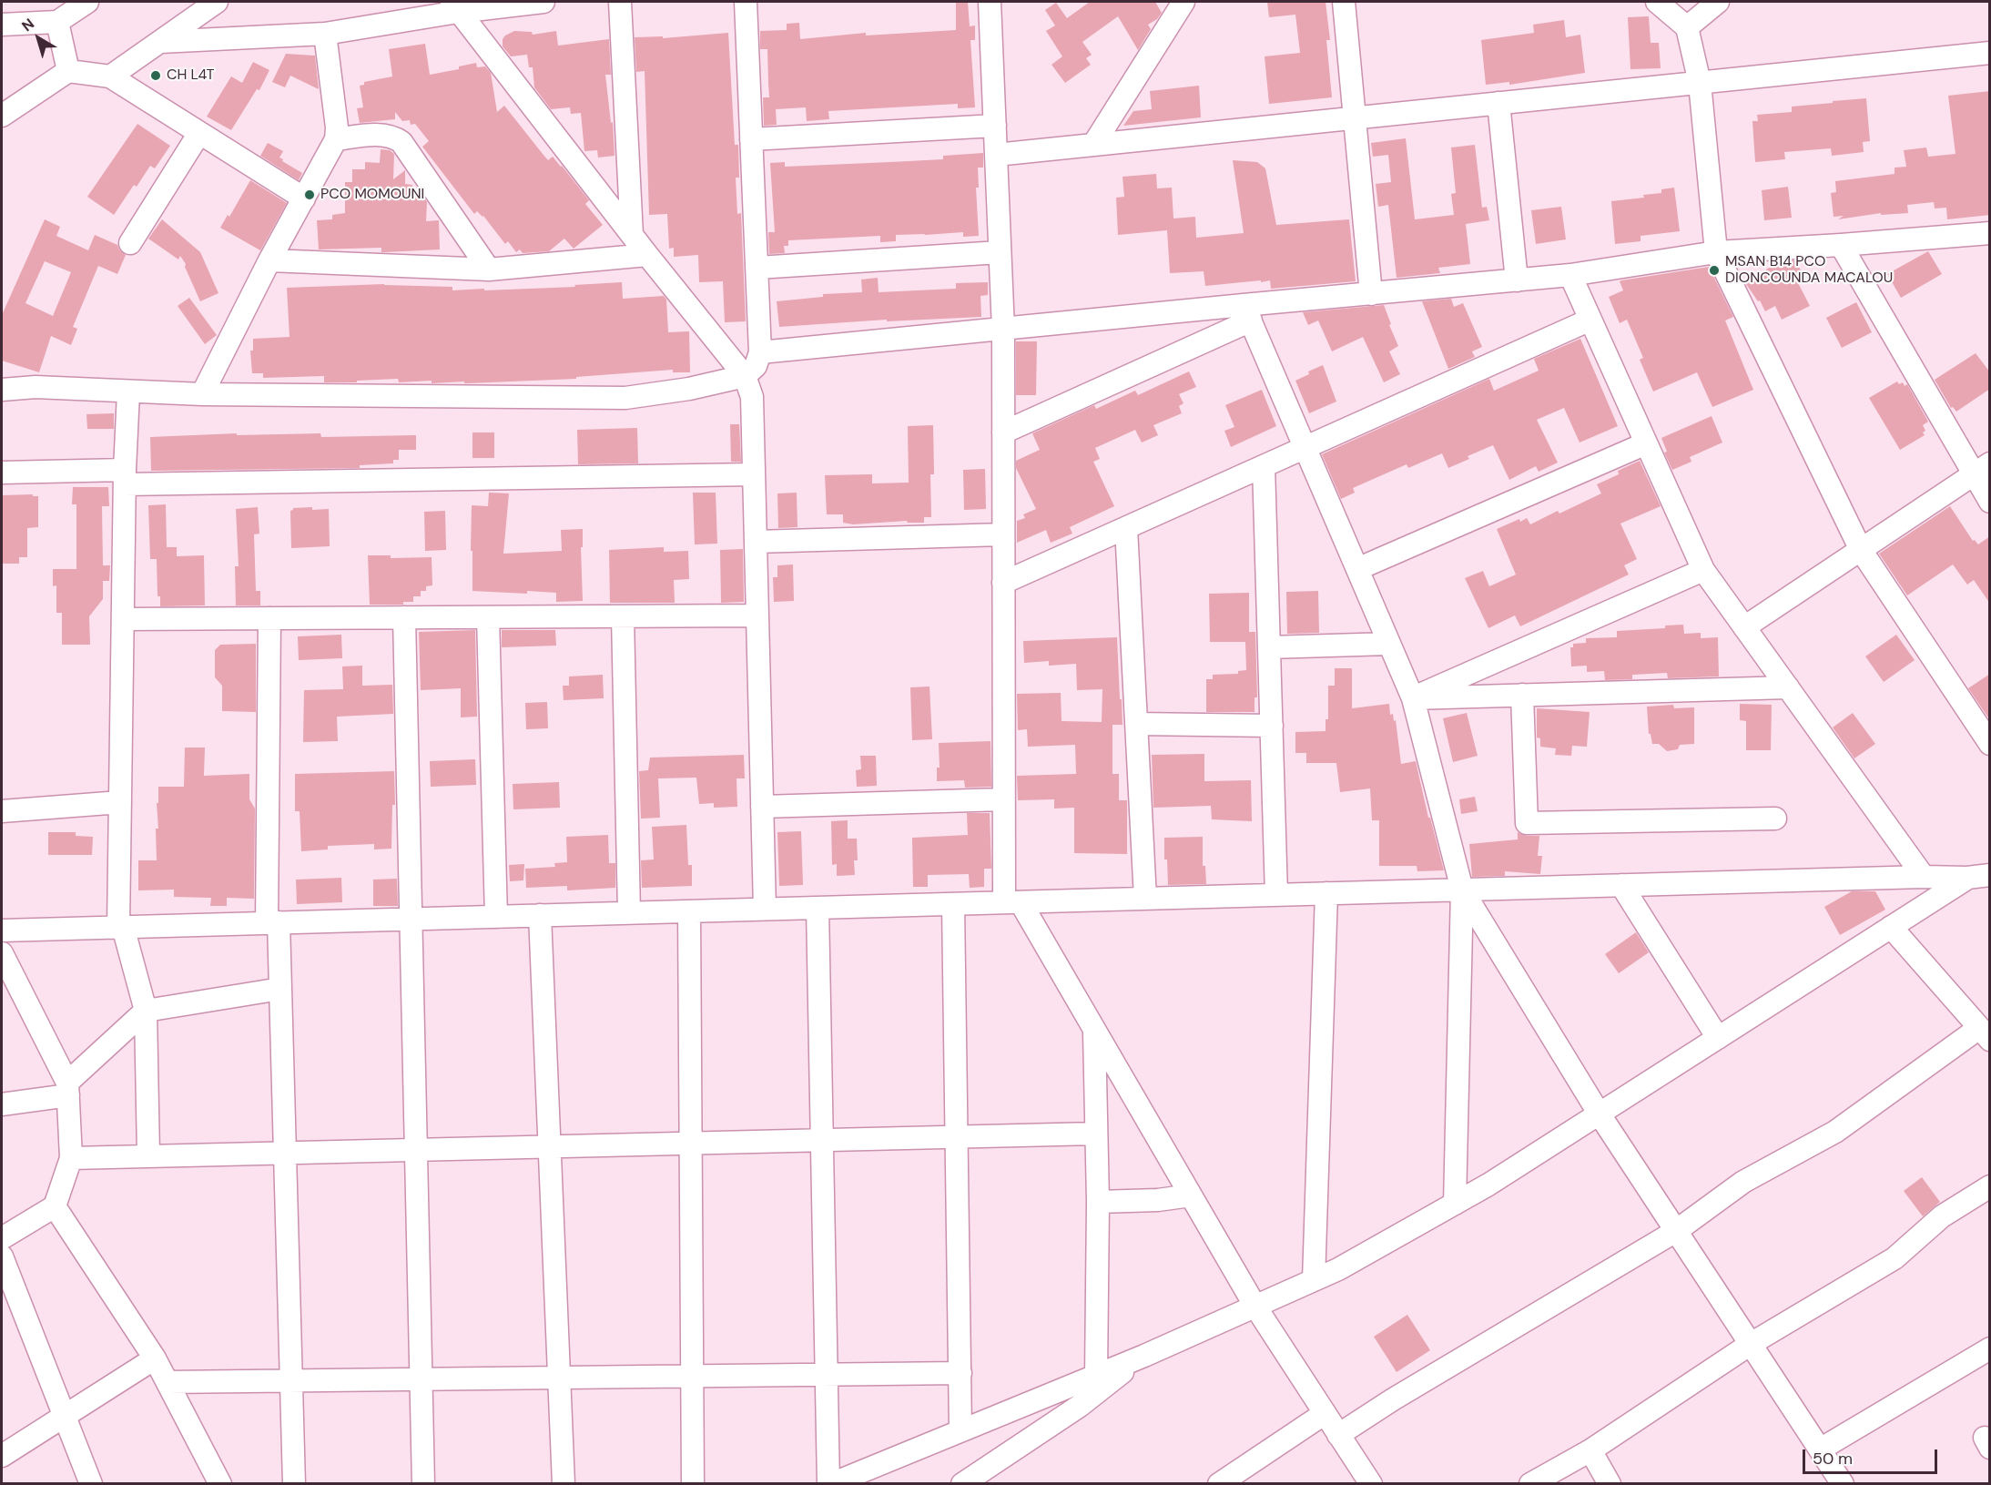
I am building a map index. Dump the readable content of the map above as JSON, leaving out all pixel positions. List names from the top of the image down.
{
  "places": ["CH L4T", "PCO MOMOUNI", "MSAN B14 PCO DIONCOUNDA MACALOU"],
  "scale_bar": "50 m",
  "north": "top left"
}
